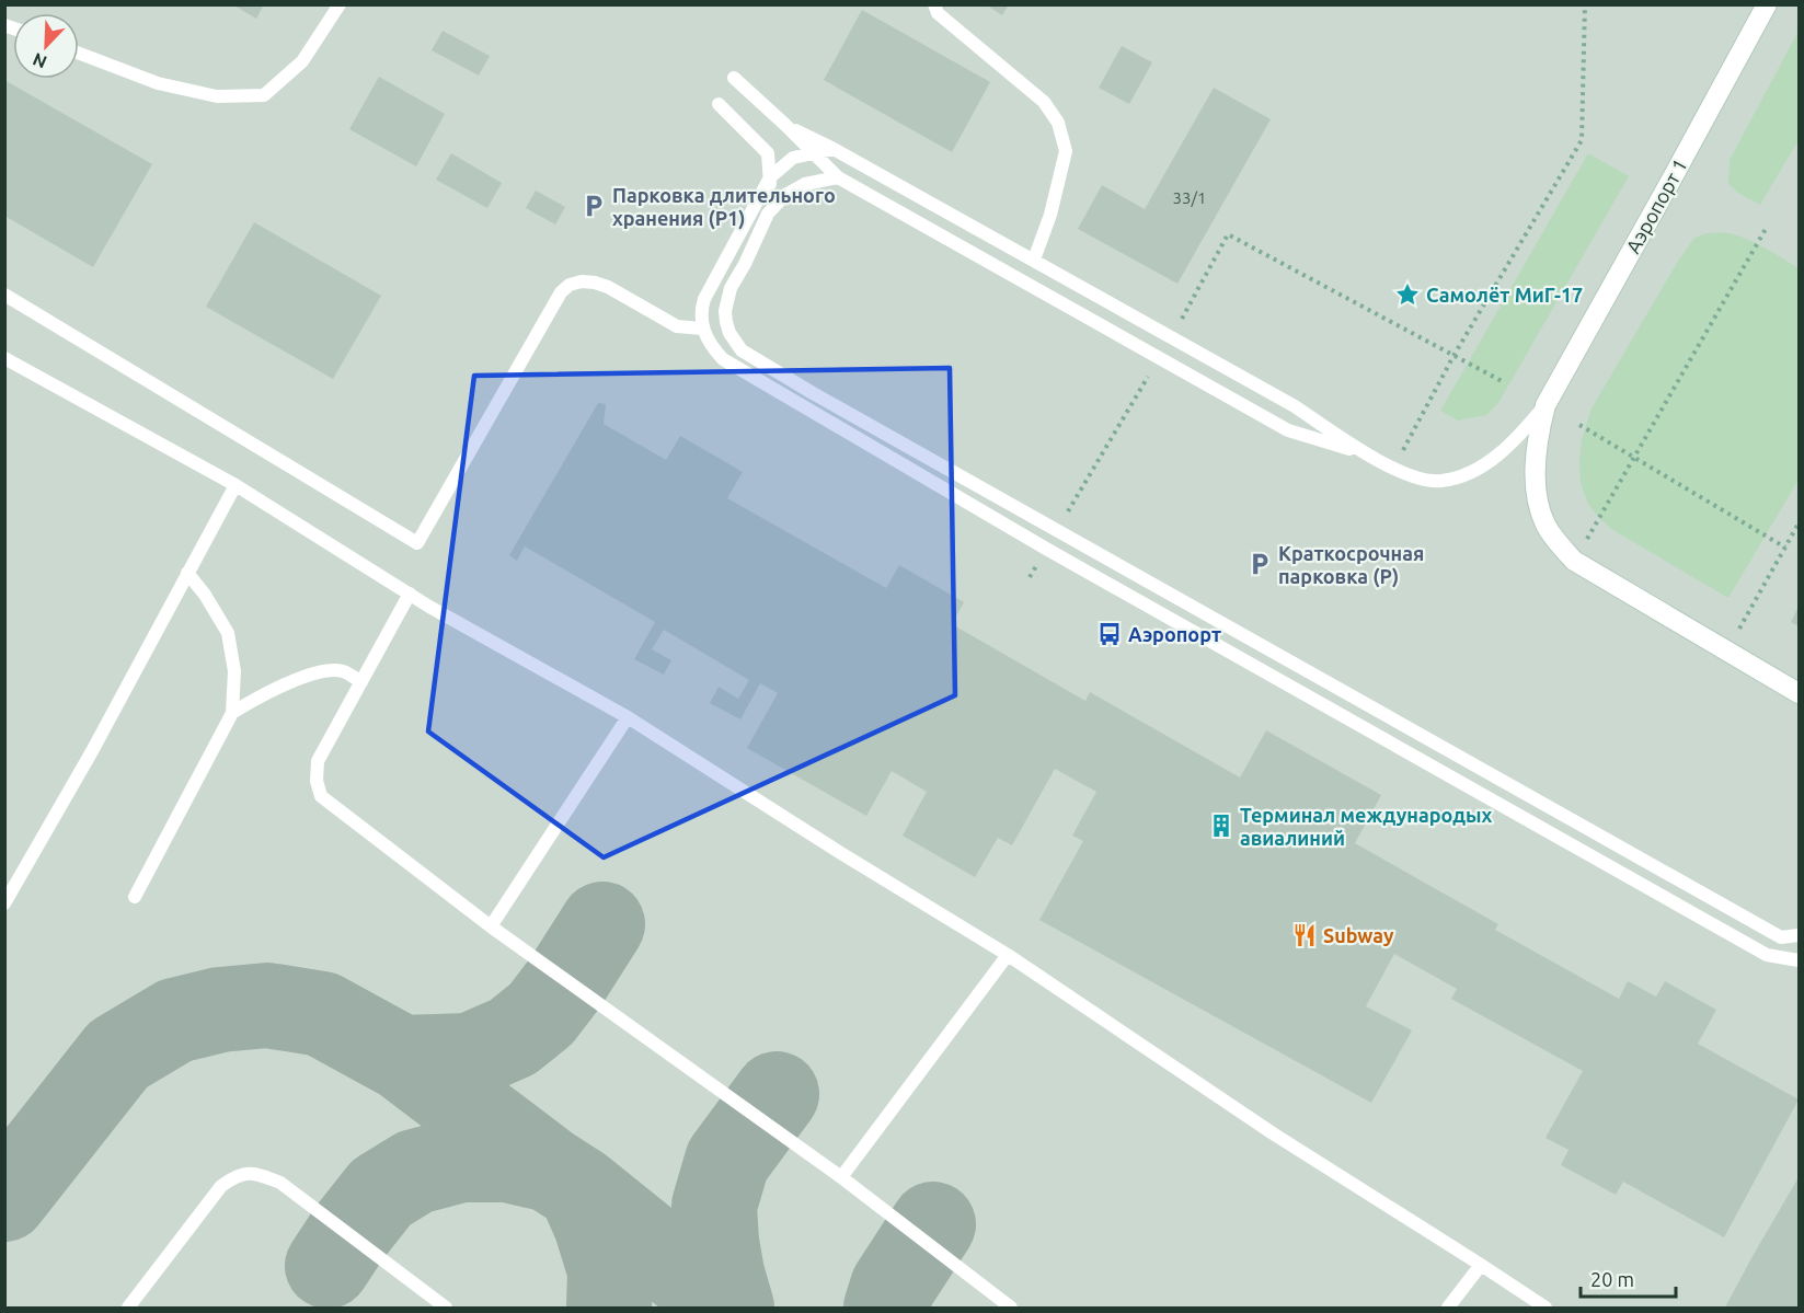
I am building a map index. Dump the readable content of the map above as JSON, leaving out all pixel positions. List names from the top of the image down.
{
  "streets": {
    "main road": ["Аэропорт 1"]
  },
  "places": {
    "parking": ["Парковка длительного хранения (P1)", "Краткосрочная парковка (P)"],
    "place": ["Самолёт МиГ-17"],
    "bus stop": ["Аэропорт"],
    "building": ["Терминал международых авиалиний"],
    "restaurant": ["Subway"]
  },
  "house_numbers": ["33/1"],
  "scale_bar": "20 m",
  "north": "bottom left"
}
